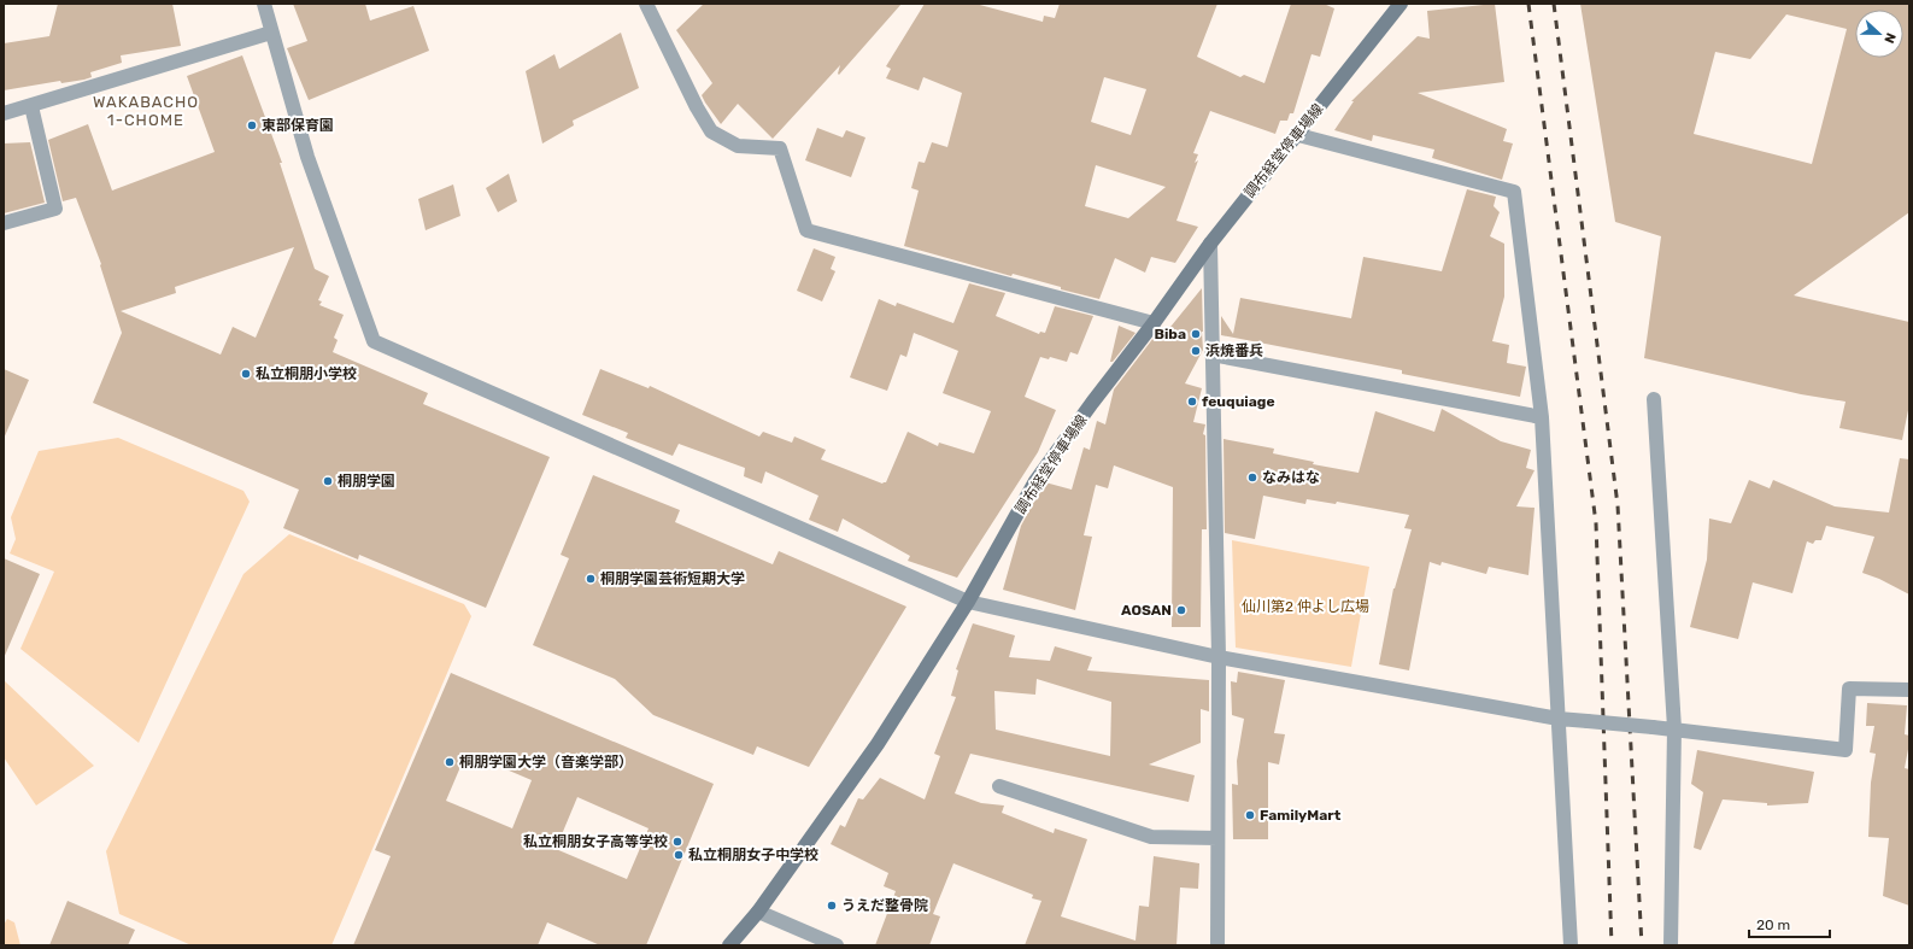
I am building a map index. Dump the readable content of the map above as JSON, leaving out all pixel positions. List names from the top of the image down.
{
  "streets": {
    "main road": ["調布経堂停車場線"]
  },
  "districts": ["WAKABACHO 1-CHOME"],
  "parks": ["仙川第2 仲よし広場"],
  "places": [
    "東部保育園",
    "Biba",
    "浜焼番兵",
    "私立桐朋小学校",
    "feuquiage",
    "なみはな",
    "桐朋学園",
    "桐朋学園芸術短期大学",
    "AOSAN",
    "桐朋学園大学（音楽学部）",
    "FamilyMart",
    "私立桐朋女子高等学校",
    "私立桐朋女子中学校",
    "うえだ整骨院"
  ],
  "scale_bar": "20 m",
  "north": "right"
}
